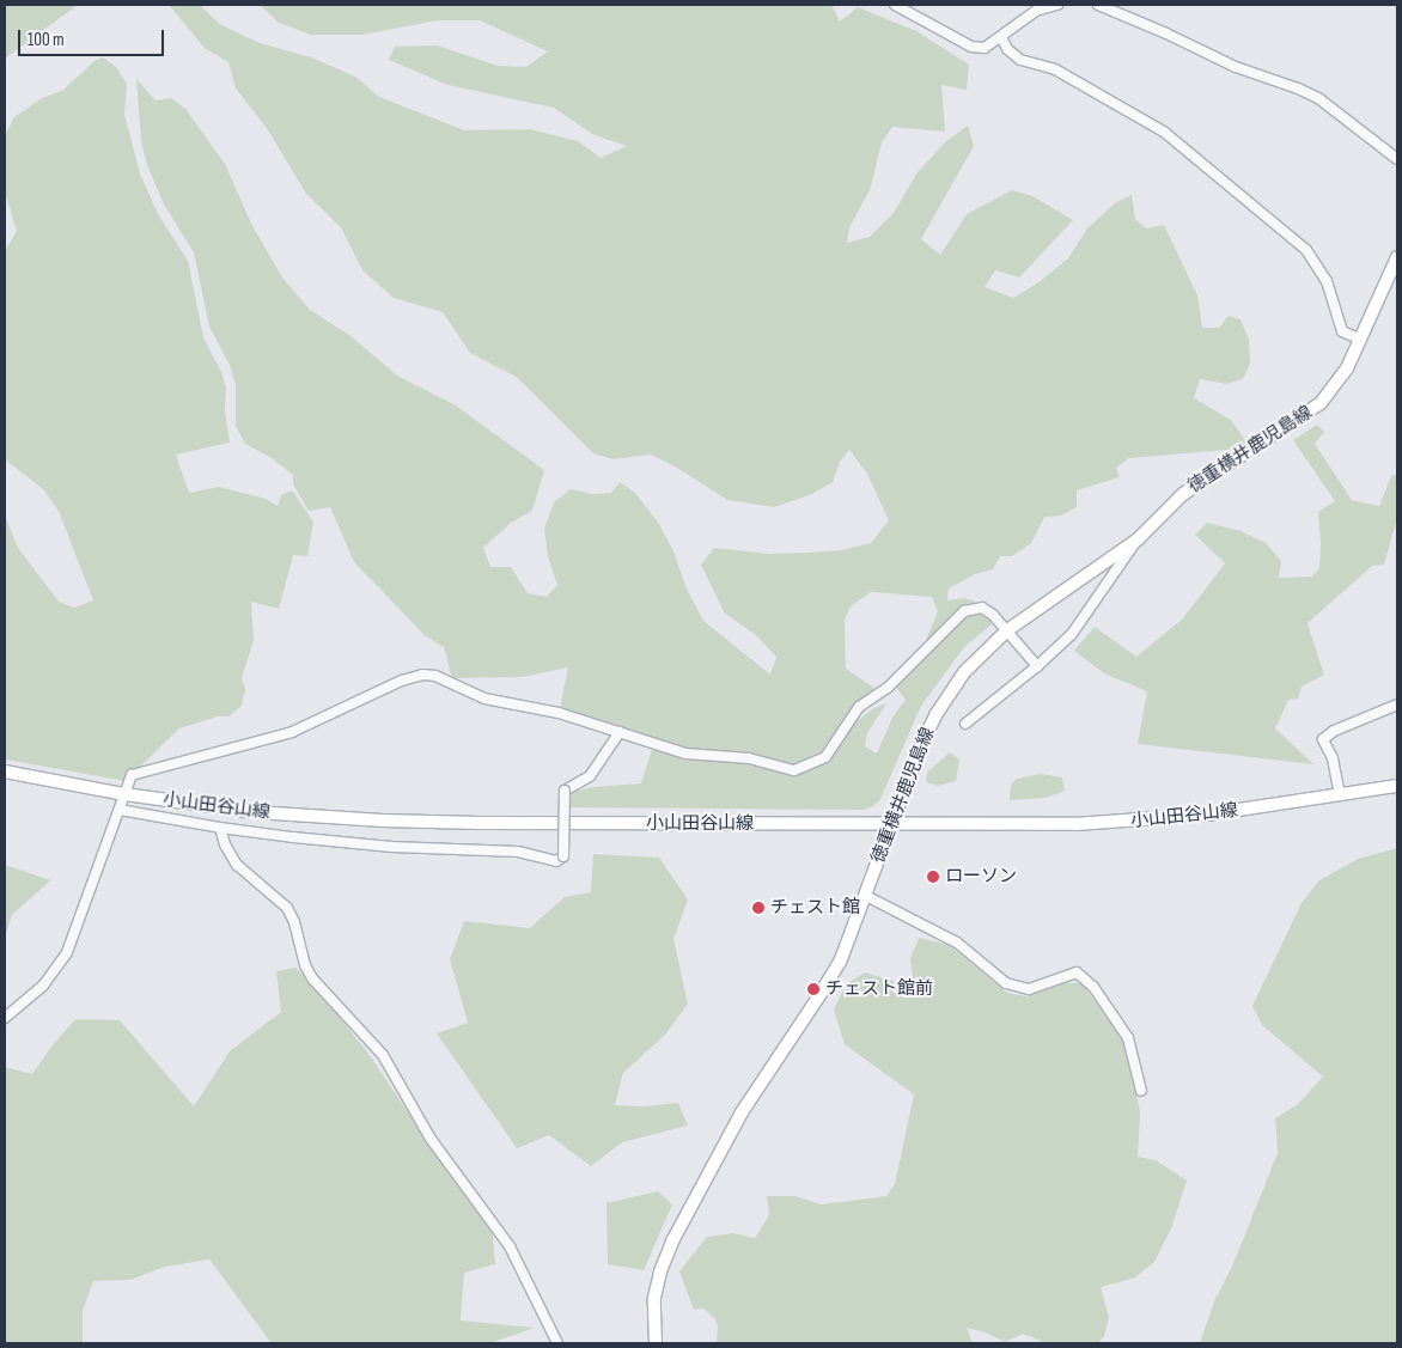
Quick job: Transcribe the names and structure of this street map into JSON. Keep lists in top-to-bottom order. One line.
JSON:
{"streets":{"main road":["徳重横井鹿児島線","小山田谷山線"]},"crossings":[["徳重横井鹿児島線","小山田谷山線"]],"places":["ローソン","チェスト館","チェスト館前"],"scale_bar":"100 m"}
